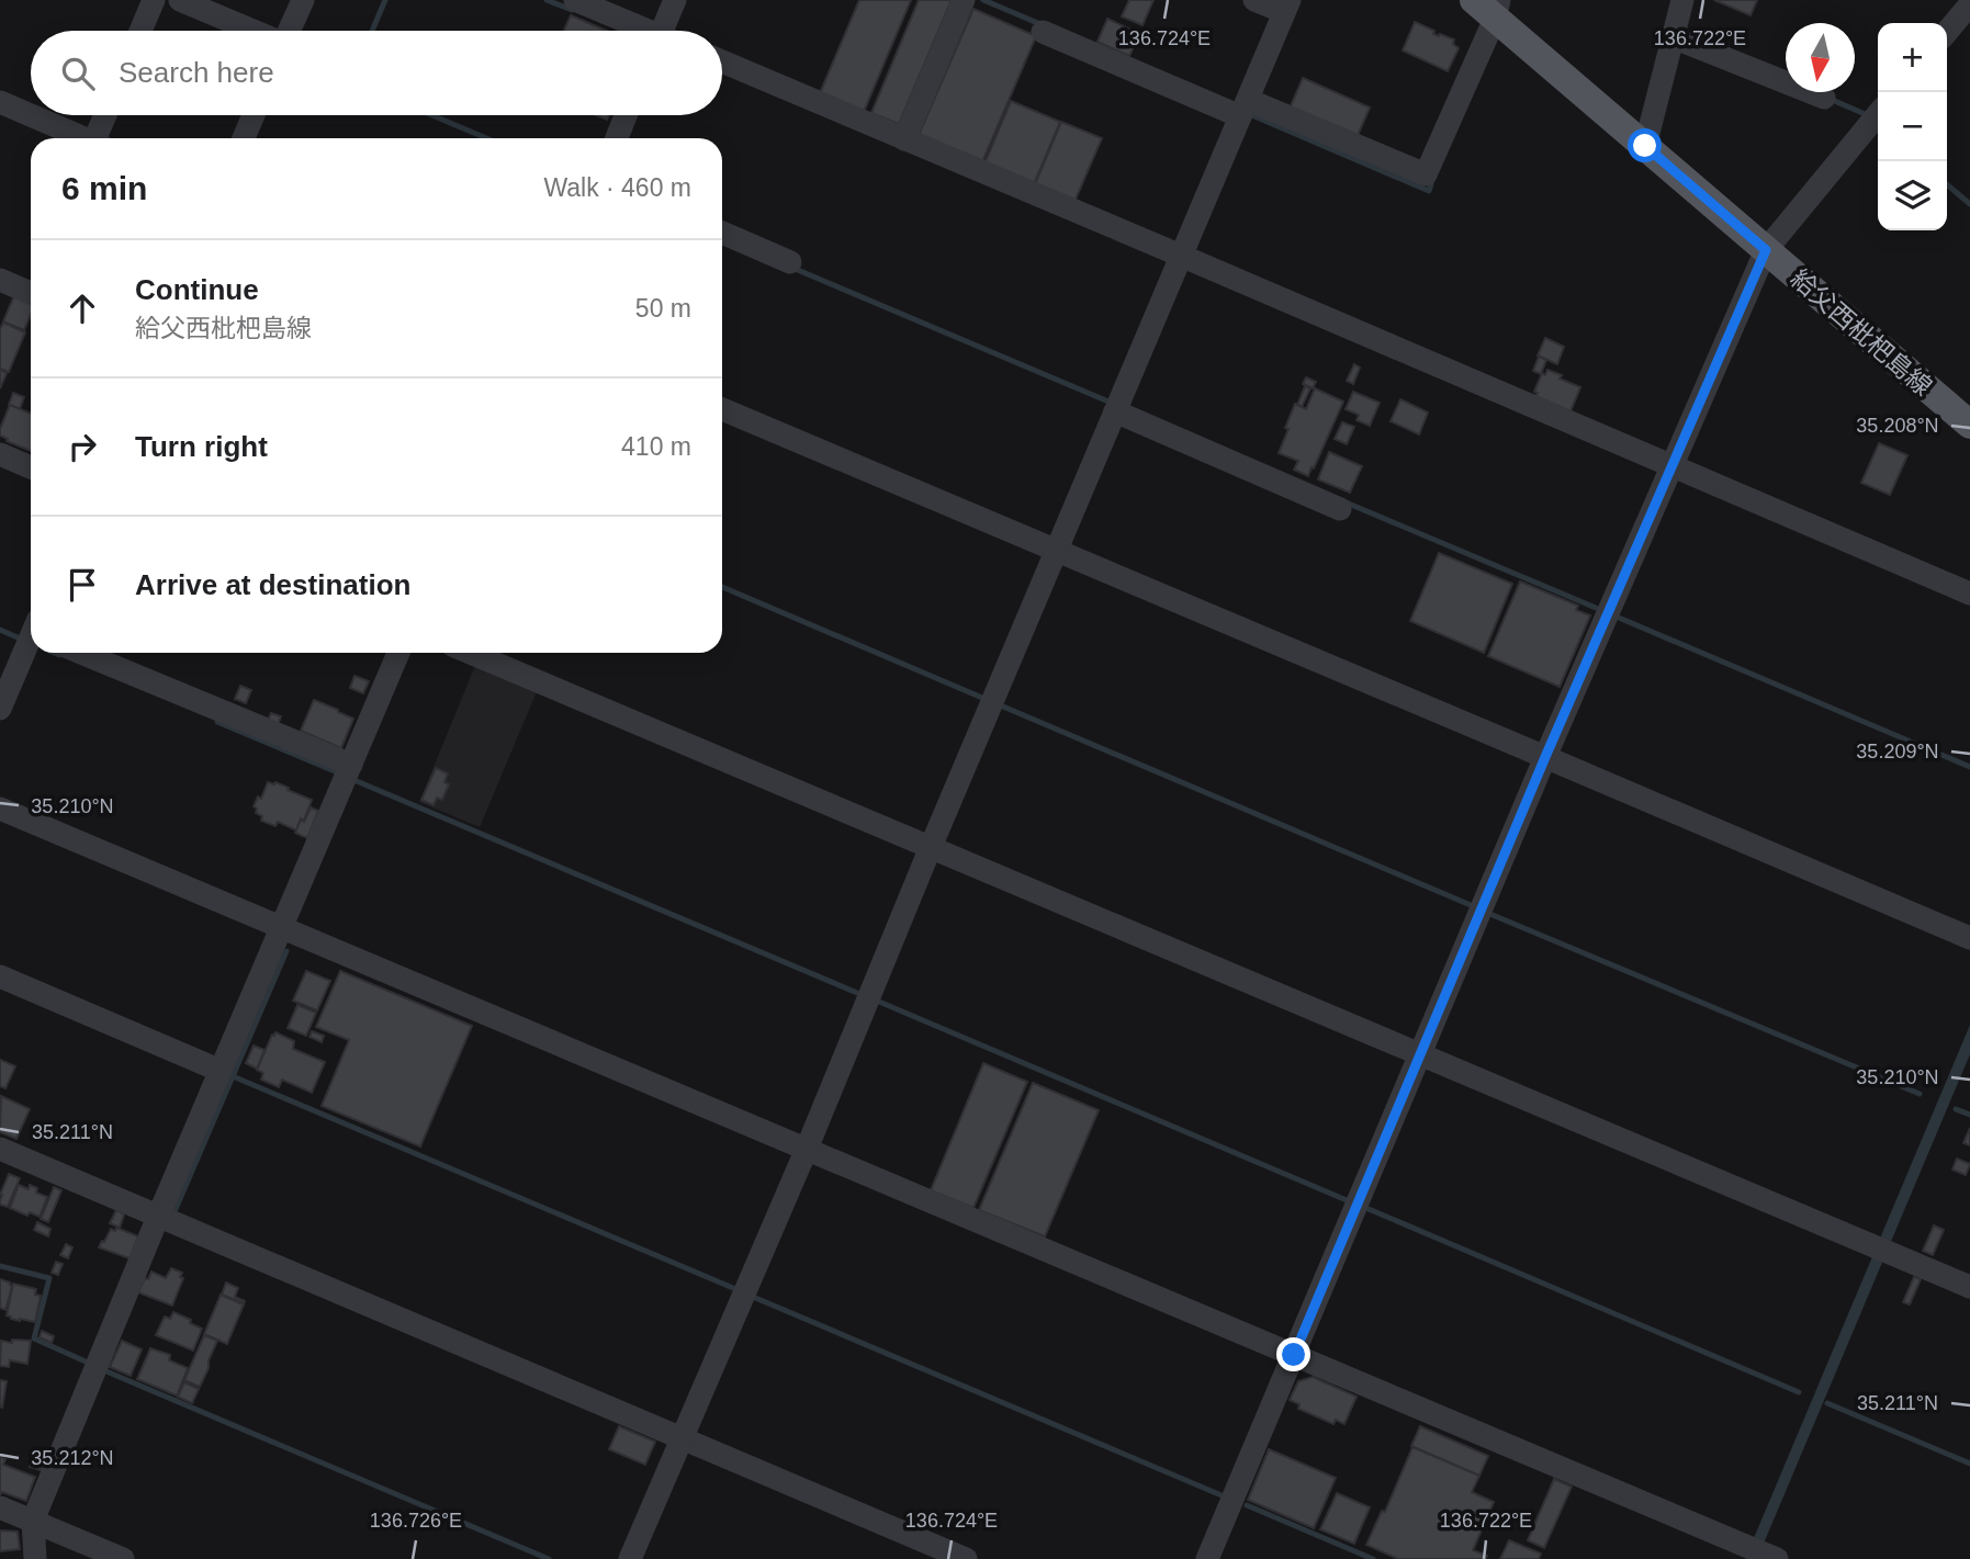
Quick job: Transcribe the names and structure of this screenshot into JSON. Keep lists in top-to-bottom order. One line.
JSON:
{"streets":{"main road":["給父西枇杷島線"]},"north":"bottom","page":{"map_buttons":["+","−"],"search":"Search here","heading":["6 min","Walk · 460 m"],"list":[["Continue","給父西枇杷島線","50 m"],["Turn right","410 m"],"Arrive at destination"]},"coordinates":["136.724°E","136.722°E","35.208°N","35.209°N","35.210°N","35.211°N","35.212°N","136.726°E"]}
